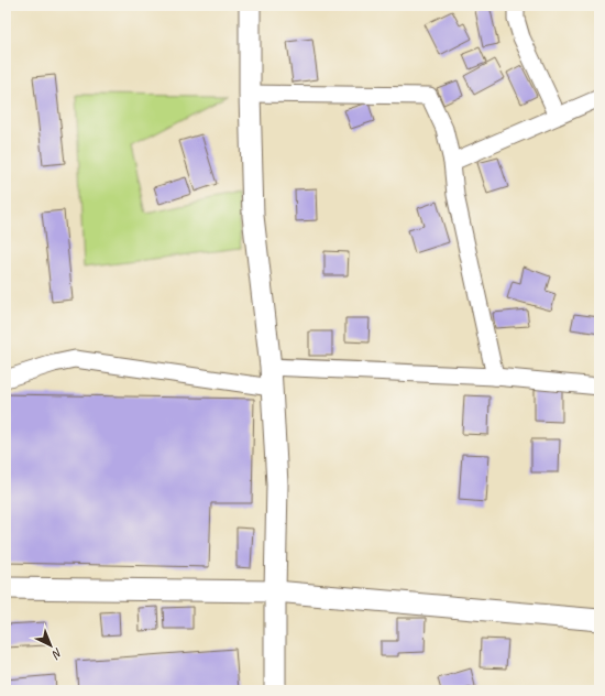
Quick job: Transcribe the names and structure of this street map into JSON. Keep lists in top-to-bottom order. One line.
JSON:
{"north":"bottom right"}
